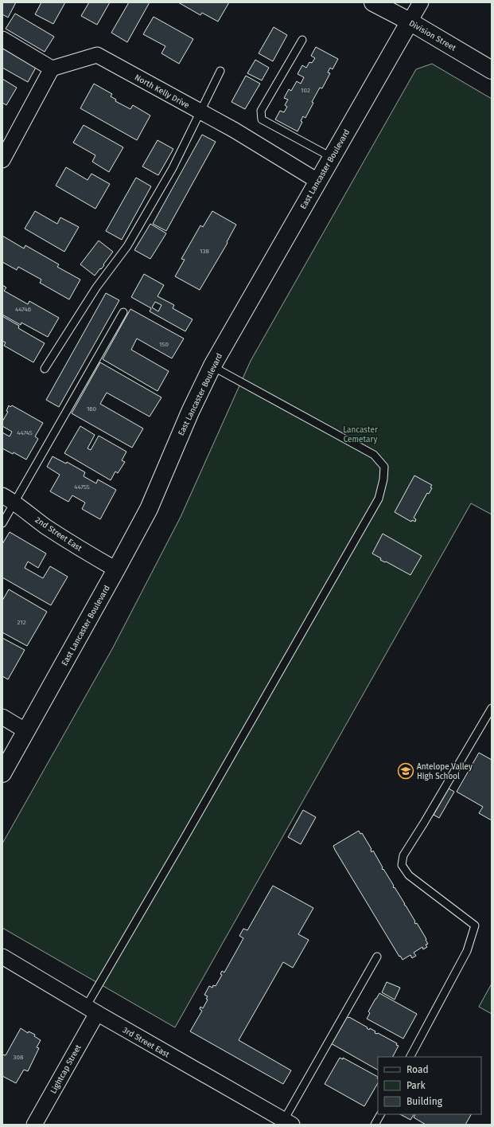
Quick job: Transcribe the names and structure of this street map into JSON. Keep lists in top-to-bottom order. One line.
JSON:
{"streets":{"main road":["Division Street","East Lancaster Boulevard"],"street":["North Kelly Drive","2nd Street East","3rd Street East","Lightcap Street"]},"crossings":[["Division Street","East Lancaster Boulevard"],["North Kelly Drive","East Lancaster Boulevard"],["East Lancaster Boulevard","2nd Street East"],["3rd Street East","Lightcap Street"]],"parks":["Lancaster Cemetary"],"places":{"school or university":["Antelope Valley High School"]},"house_numbers":["102","138","44746","150","160","44745","44755","212","308"],"legend":["Road","Park","Building"]}
